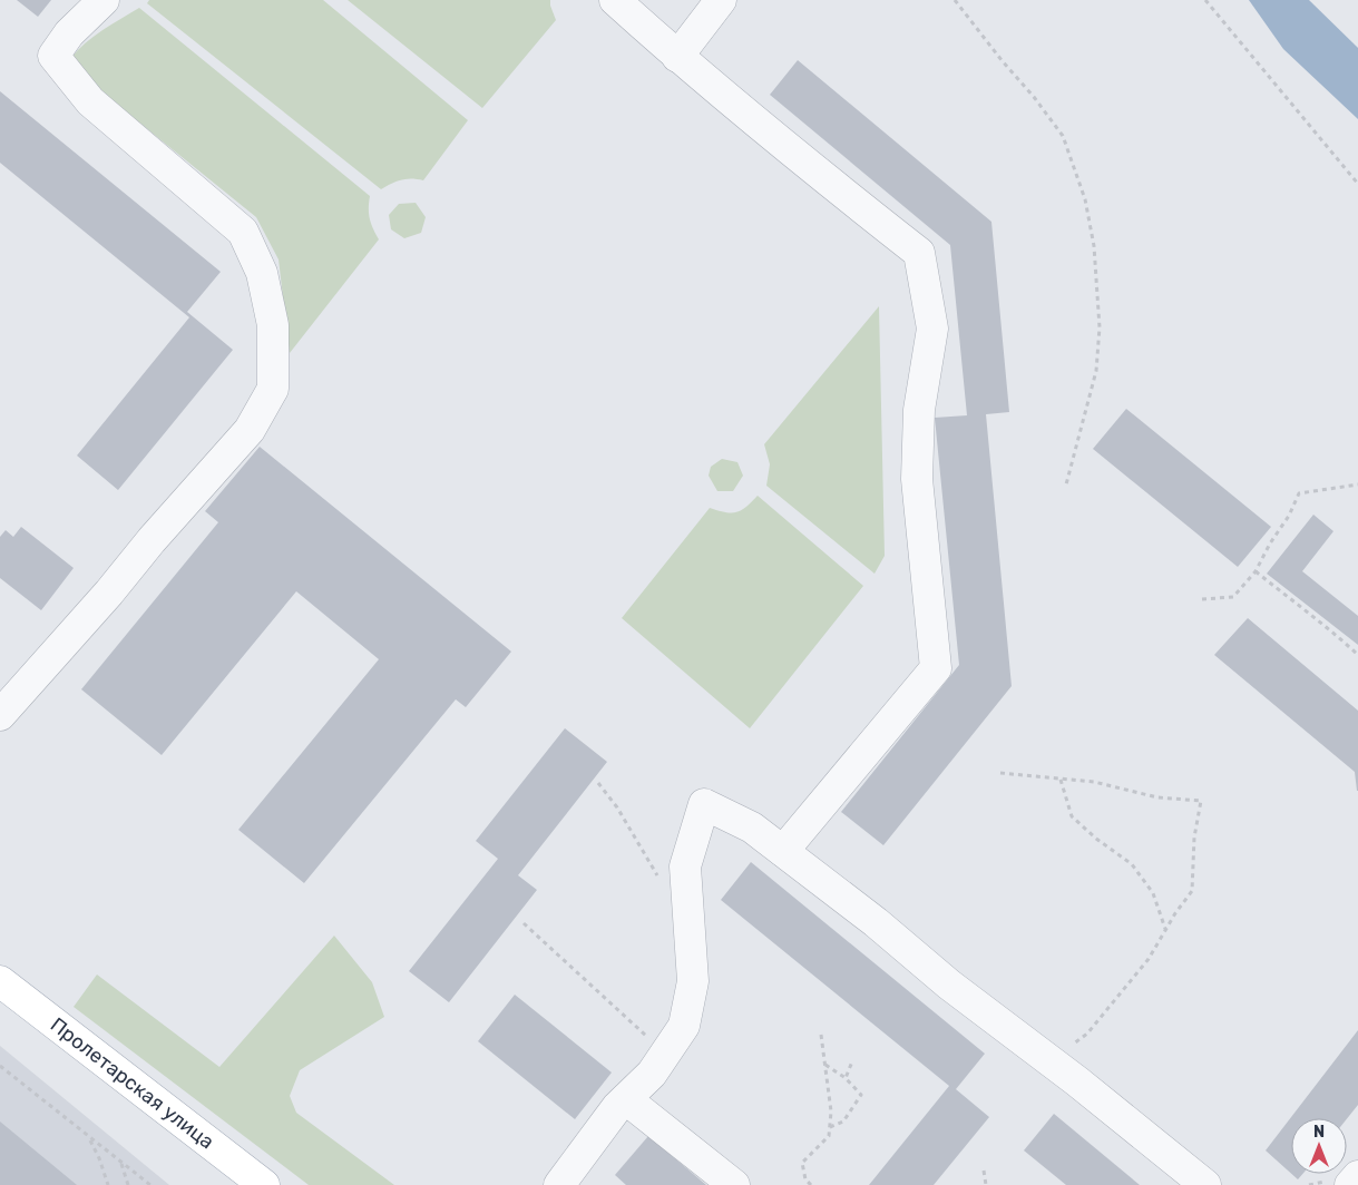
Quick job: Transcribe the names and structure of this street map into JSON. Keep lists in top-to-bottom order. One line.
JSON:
{"streets":{"main road":["Пролетарская улица"]},"north":"top"}
